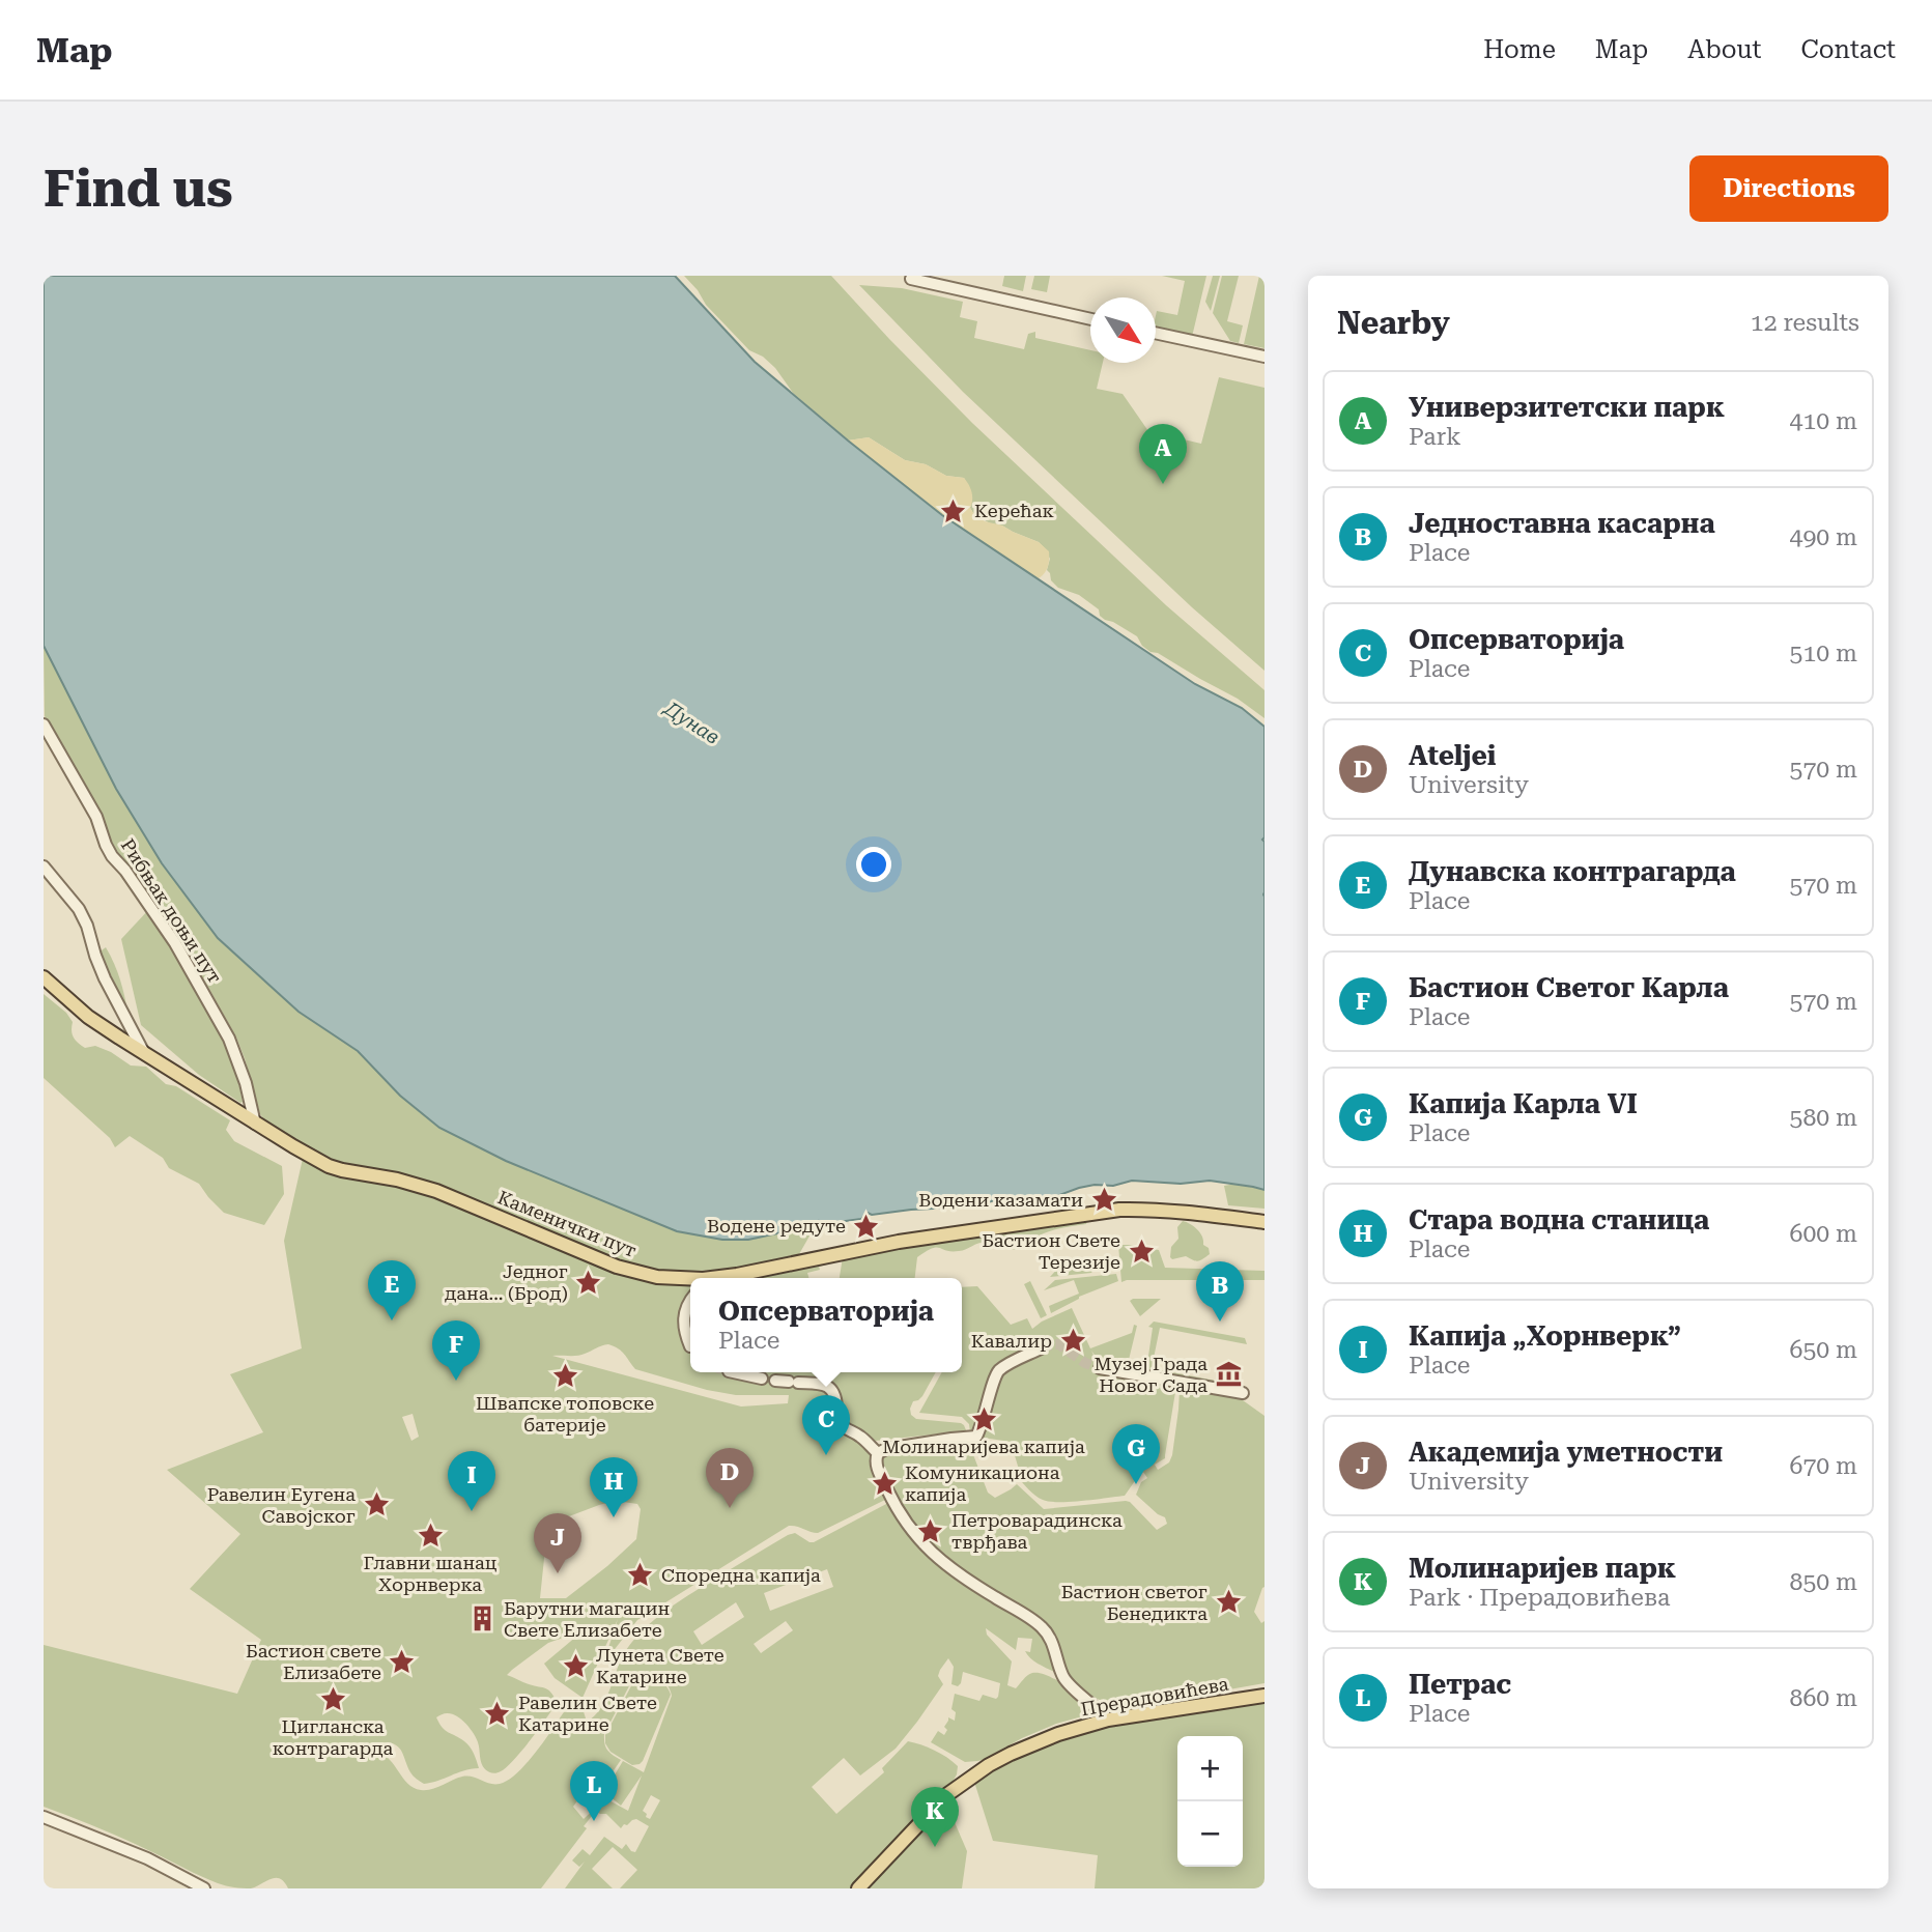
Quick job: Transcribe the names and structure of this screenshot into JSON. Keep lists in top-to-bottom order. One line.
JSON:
{"streets":{"main road":["Каменички пут","Прерадовићева"],"street":["Рибњак доњи пут"]},"crossings":[["Рибњак доњи пут","Каменички пут"]],"water":["Дунав"],"places":{"place":["Керећак","Водени казамати","Водене редуте","Бастион Свете Терезије","Једног дана... (Брод)","Кавалир","Швапске топовске батерије","Молинаријева капија","Комуникациона капија","Равелин Еугена Савојског","Петроварадинска тврђава","Главни шанац Хорнверка","Споредна капија","Бастион светог Бенедикта","Бастион свете Елизабете","Лунета Свете Катарине","Цигланска контрагарда","Равелин Свете Катарине"],"museum":["Музеј Града Новог Сада"],"building":["Барутни магацин Свете Елизабете"]},"north":"bottom right","page":{"header":"Map","nav":["Home","Map","About","Contact"],"buttons":"Directions","title":"Find us","heading":["Nearby","12 results"],"list":[{"mark":"A","name":"Универзитетски парк","note":"Park","value":"410 m"},{"mark":"B","name":"Једноставна касарна","note":"Place","value":"490 m"},{"mark":"C","name":"Опсерваторија","note":"Place","value":"510 m"},{"mark":"D","name":"Ateljei","note":"University","value":"570 m"},{"mark":"E","name":"Дунавска контрагарда","note":"Place","value":"570 m"},{"mark":"F","name":"Бастион Светог Карла","note":"Place","value":"570 m"},{"mark":"G","name":"Капија Карла VI","note":"Place","value":"580 m"},{"mark":"H","name":"Стара водна станица","note":"Place","value":"600 m"},{"mark":"I","name":"Капија „Хорнверк”","note":"Place","value":"650 m"},{"mark":"J","name":"Академија уметности","note":"University","value":"670 m"},{"mark":"K","name":"Молинаријев парк","note":"Park · Прерадовићева","value":"850 m"},{"mark":"L","name":"Петрас","note":"Place","value":"860 m"}],"pins":["A","E","B","F","C","G","D","I","H","J","L","K"],"popup":["Опсерваторија","Place"],"map_buttons":["+","−"]}}
